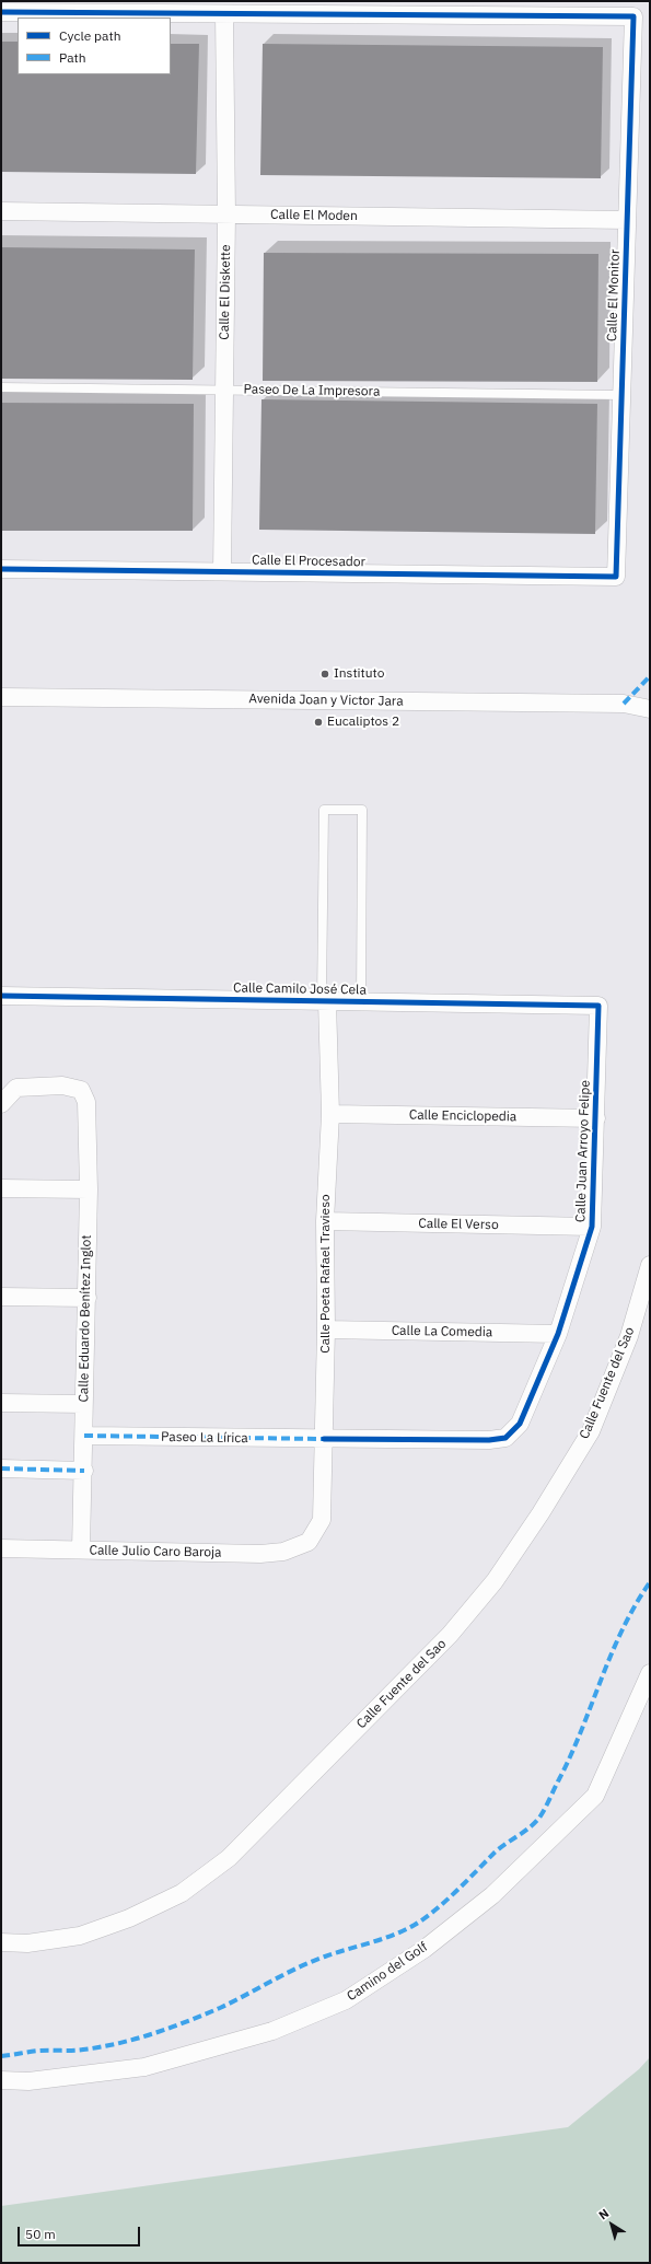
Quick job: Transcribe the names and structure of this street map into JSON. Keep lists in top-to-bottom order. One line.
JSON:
{"streets":{"street":["Calle El Moden","Calle El Diskette","Calle El Monitor","Calle El Procesador","Avenida Joan y Victor Jara","Calle Camilo José Cela","Calle Enciclopedia","Calle Juan Arroyo Felipe","Calle El Verso","Calle Poeta Rafael Travieso","Calle Eduardo Benítez Inglot","Calle La Comedia","Calle Fuente del Sao","Paseo La Lírica","Calle Julio Caro Baroja","Camino del Golf"],"lane":["Paseo De La Impresora"]},"crossings":[["Calle El Moden","Calle El Diskette"],["Calle El Moden","Calle El Monitor"],["Calle El Diskette","Calle El Monitor"],["Calle El Diskette","Paseo De La Impresora"],["Calle El Diskette","Calle El Procesador"],["Calle El Monitor","Paseo De La Impresora"],["Calle El Monitor","Calle El Procesador"],["Calle Camilo José Cela","Calle Juan Arroyo Felipe"],["Calle Camilo José Cela","Calle Poeta Rafael Travieso"],["Calle Enciclopedia","Calle Juan Arroyo Felipe"],["Calle Enciclopedia","Calle Poeta Rafael Travieso"],["Calle Juan Arroyo Felipe","Calle El Verso"],["Calle Juan Arroyo Felipe","Calle Poeta Rafael Travieso"],["Calle Juan Arroyo Felipe","Calle La Comedia"],["Calle Juan Arroyo Felipe","Paseo La Lírica"],["Calle El Verso","Calle Poeta Rafael Travieso"],["Calle Poeta Rafael Travieso","Calle La Comedia"],["Calle Poeta Rafael Travieso","Paseo La Lírica"],["Calle Poeta Rafael Travieso","Calle Julio Caro Baroja"],["Calle Eduardo Benítez Inglot","Paseo La Lírica"],["Calle Eduardo Benítez Inglot","Calle Julio Caro Baroja"]],"places":["Instituto","Eucaliptos 2"],"legend":["Cycle path","Path"],"scale_bar":"50 m","north":"top left"}
